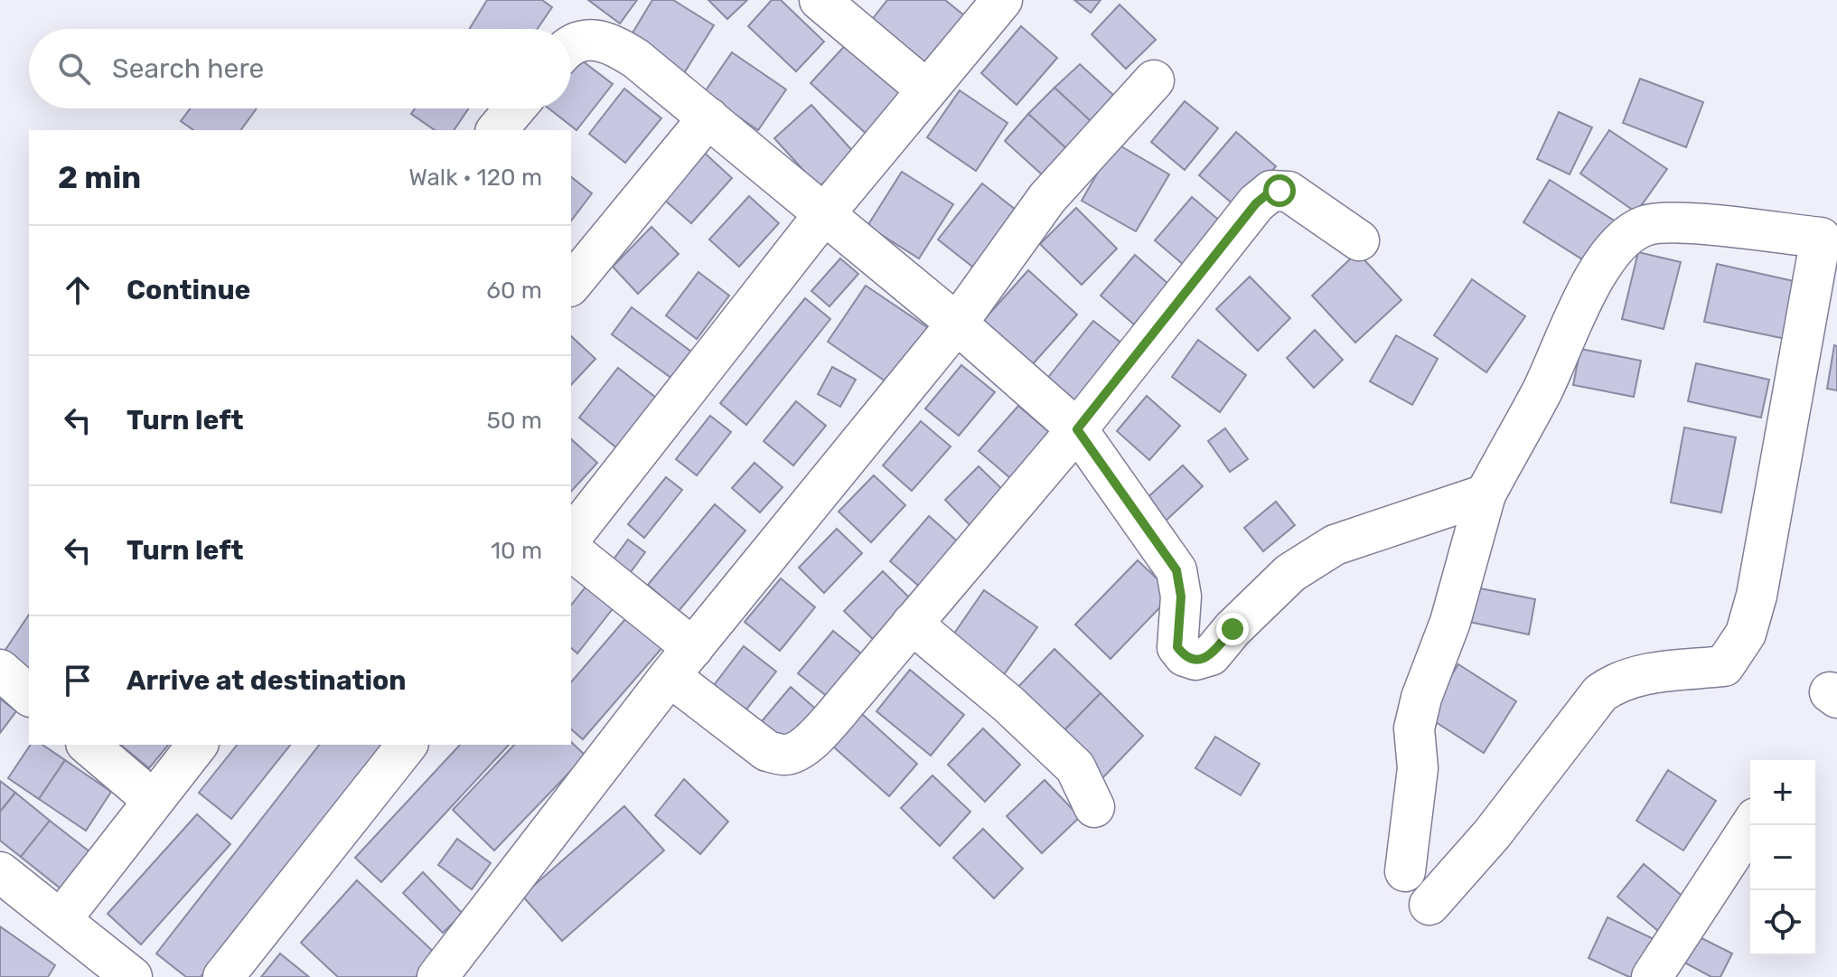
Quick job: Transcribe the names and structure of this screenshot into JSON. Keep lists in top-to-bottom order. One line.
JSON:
{"page":{"search":"Search here","heading":["2 min","Walk · 120 m"],"list":[["Continue","60 m"],["Turn left","50 m"],["Turn left","10 m"],"Arrive at destination"],"map_buttons":["+","−"]}}
